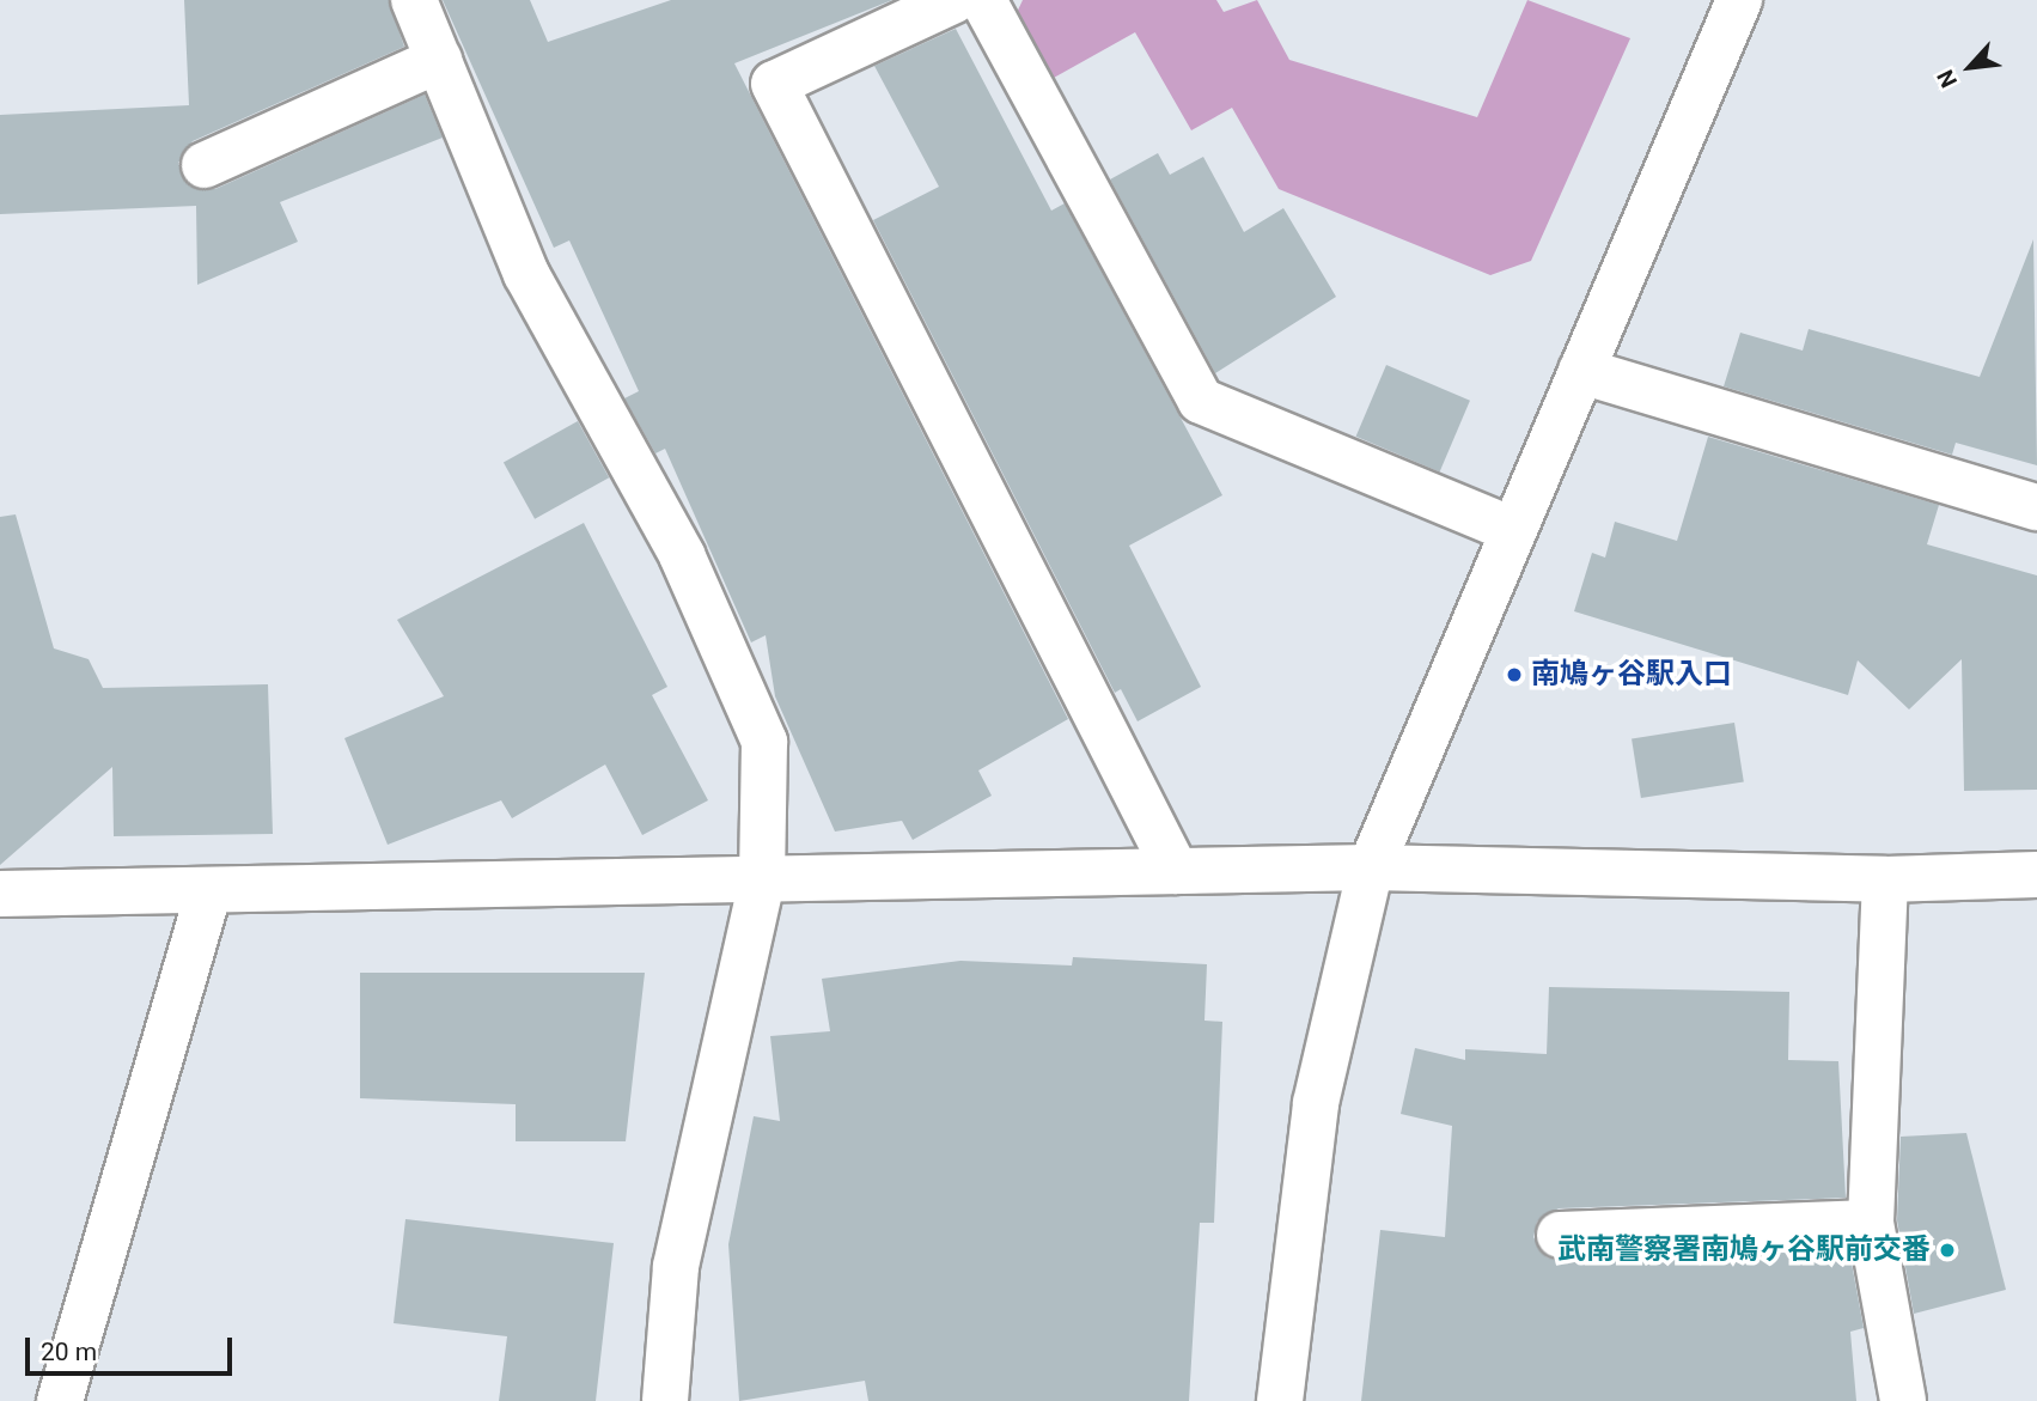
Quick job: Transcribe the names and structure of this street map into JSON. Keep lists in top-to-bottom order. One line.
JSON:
{"places":["南鳩ヶ谷駅入口","武南警察署南鳩ヶ谷駅前交番"],"scale_bar":"20 m","north":"bottom left"}
